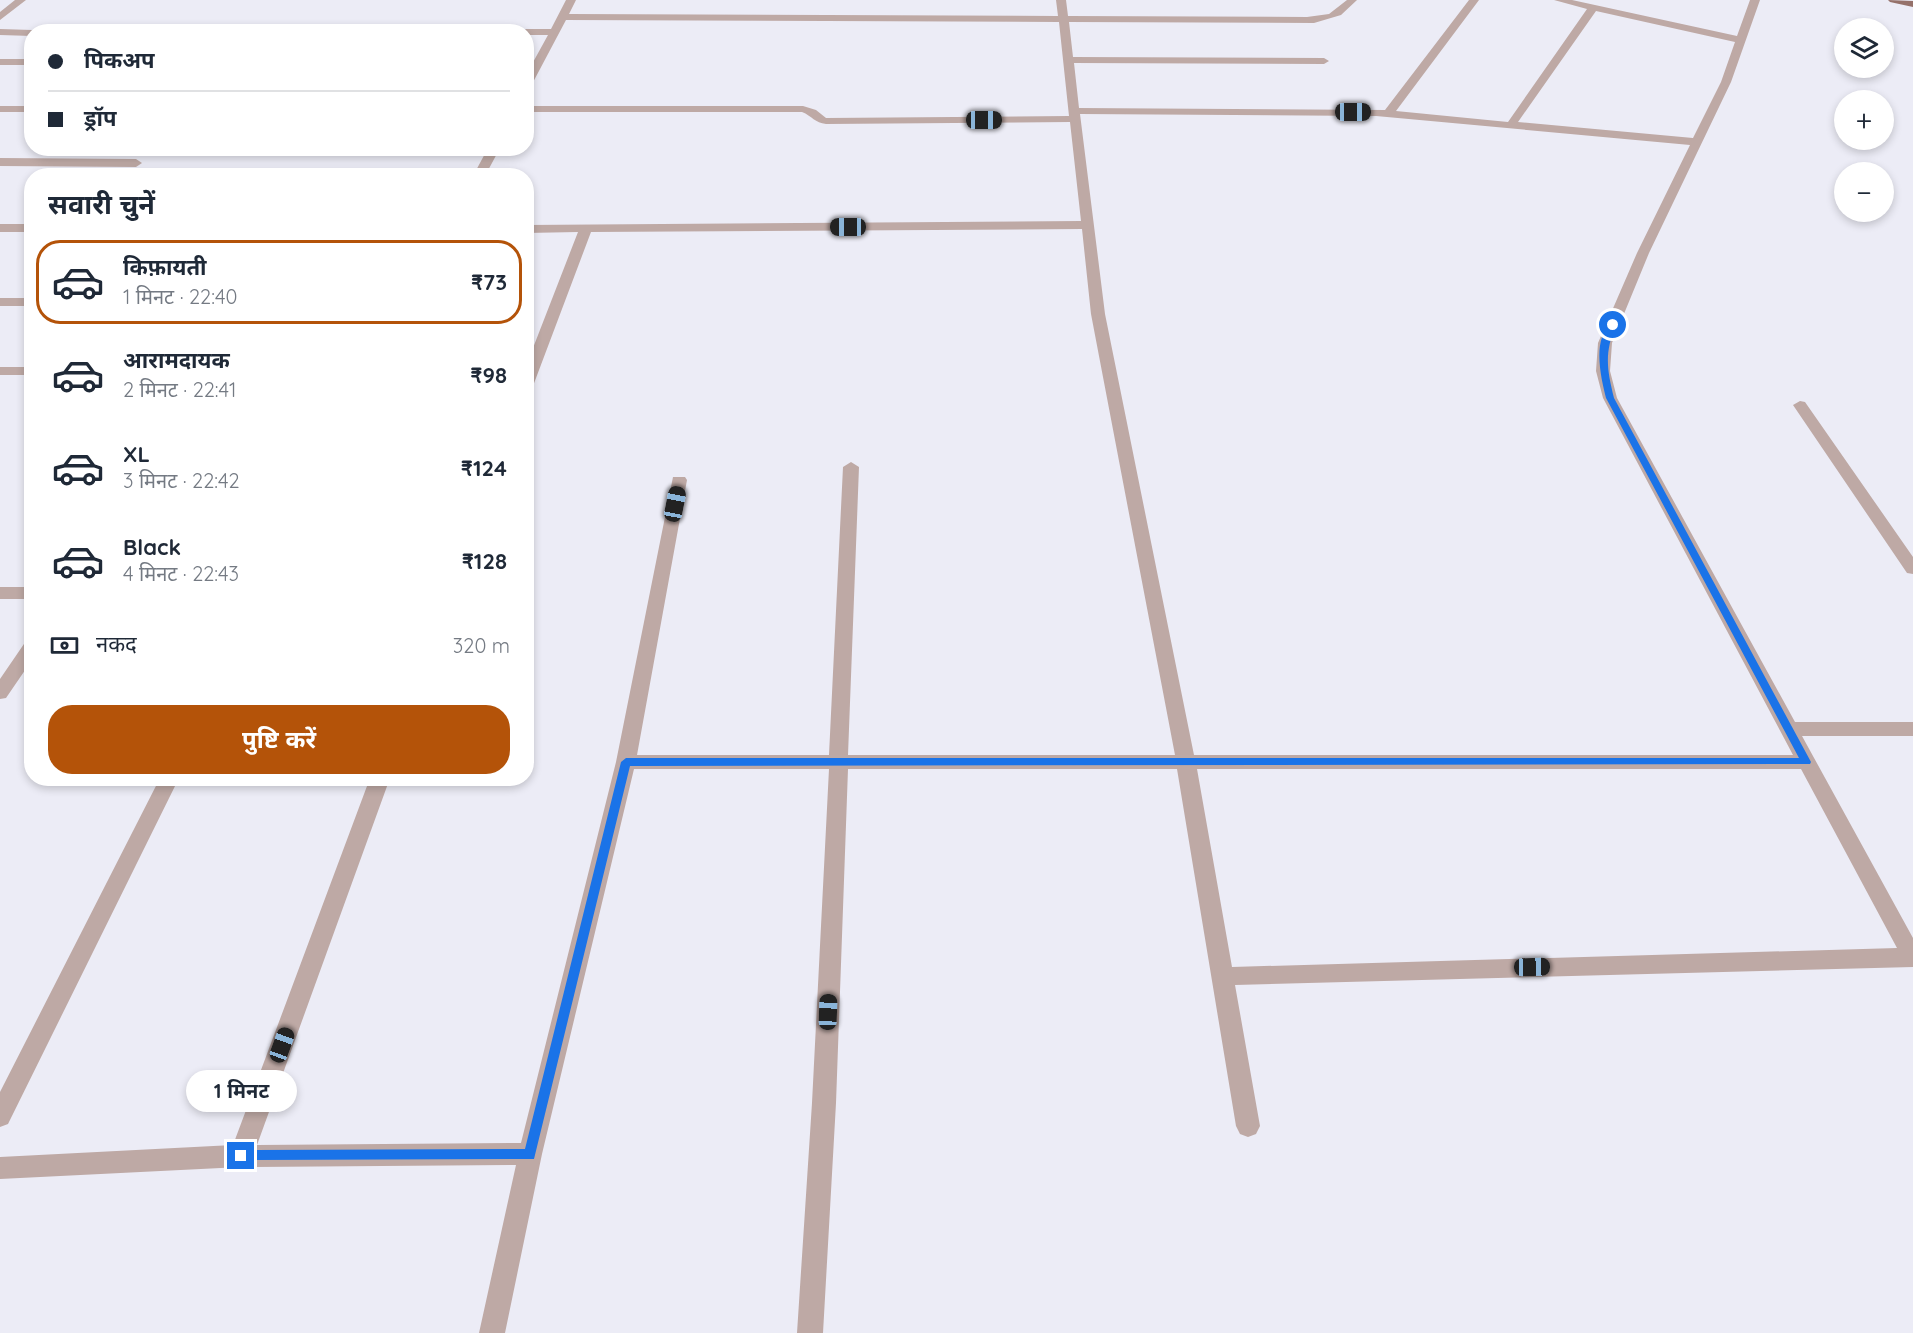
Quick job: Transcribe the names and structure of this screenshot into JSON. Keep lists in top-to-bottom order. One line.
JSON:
{"page":{"map_buttons":["+","−"],"banner":["पिकअप","ड्रॉप"],"heading":"सवारी चुनें","list":[{"name":"किफ़ायती","note":"1 मिनट · 22:40","value":"₹73"},{"name":"आरामदायक","note":"2 मिनट · 22:41","value":"₹98"},{"name":"XL","note":"3 मिनट · 22:42","value":"₹124"},{"name":"Black","note":"4 मिनट · 22:43","value":"₹128"}],"pay":["नकद","320 m"],"buttons":"पुष्टि करें","bubble":"1 मिनट"}}
